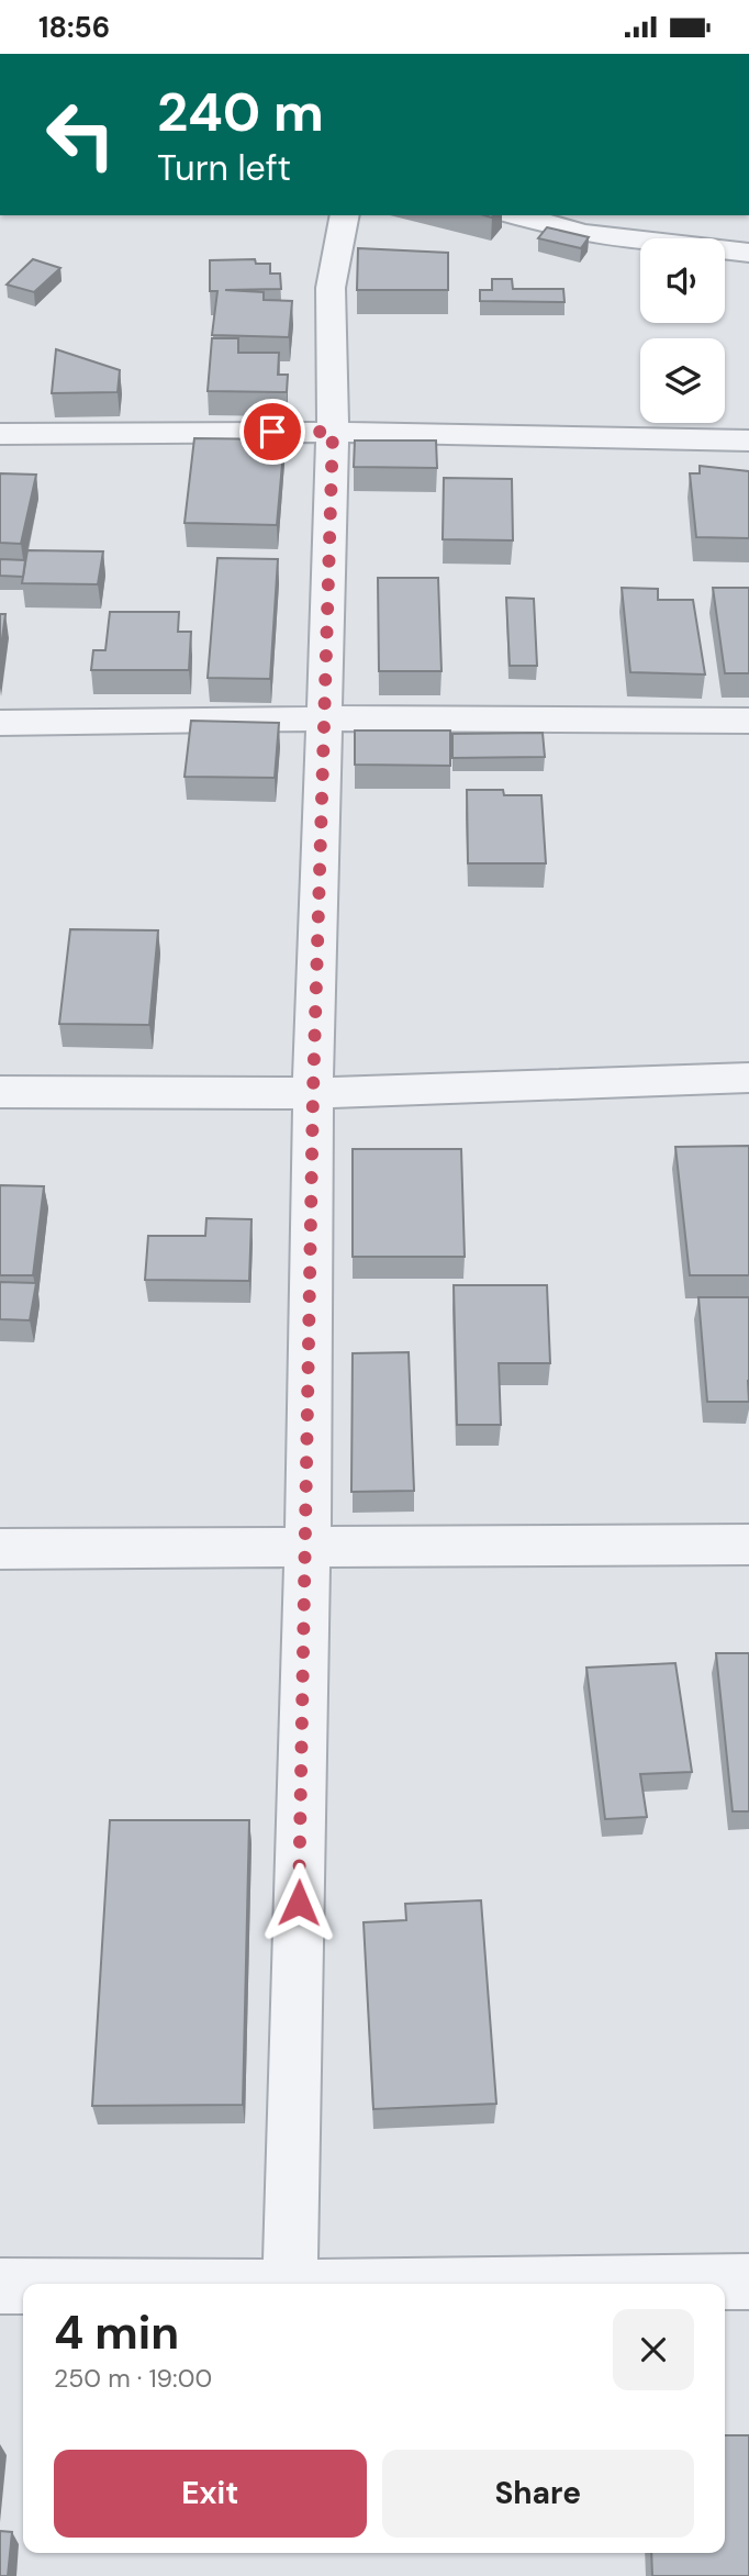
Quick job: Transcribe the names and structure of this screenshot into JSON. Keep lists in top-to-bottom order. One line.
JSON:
{"page":{"status":"18:56","turn":["240 m","Turn left"],"heading":["4 min","250 m · 19:00"],"buttons":["Exit","Share"]}}
